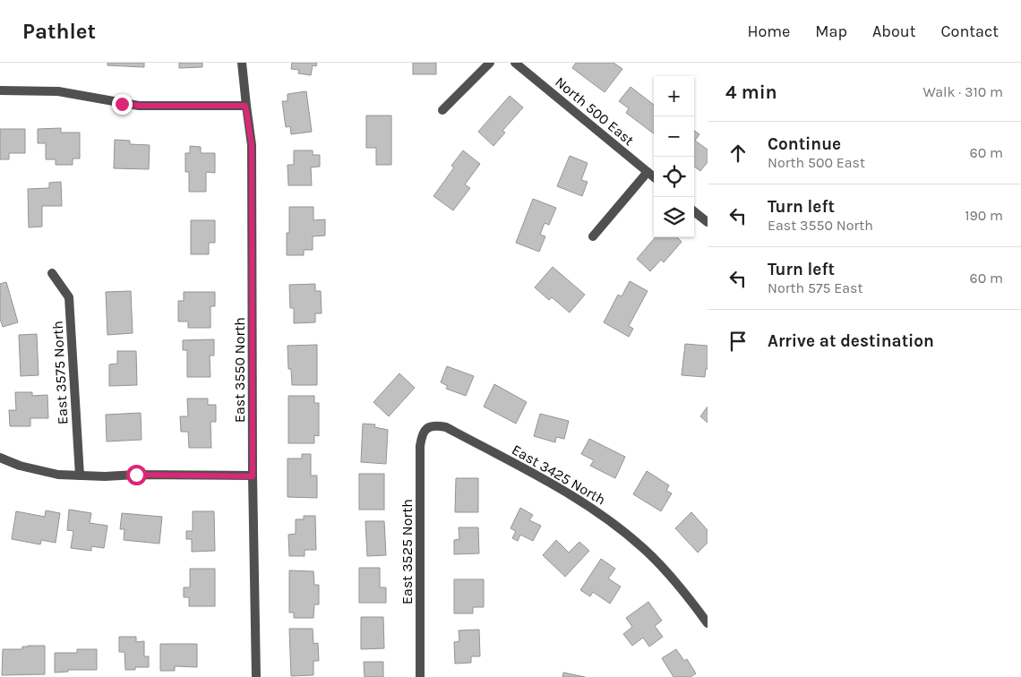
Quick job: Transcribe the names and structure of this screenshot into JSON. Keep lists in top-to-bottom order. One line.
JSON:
{"streets":{"street":["North 500 East","East 3550 North","East 3575 North","East 3425 North","East 3525 North"]},"crossings":[["East 3425 North","East 3525 North"]],"page":{"header":"Pathlet","nav":["Home","Map","About","Contact"],"heading":["4 min","Walk · 310 m"],"map_buttons":["+","−"],"list":[["Continue","North 500 East","60 m"],["Turn left","East 3550 North","190 m"],["Turn left","North 575 East","60 m"],"Arrive at destination"]}}
